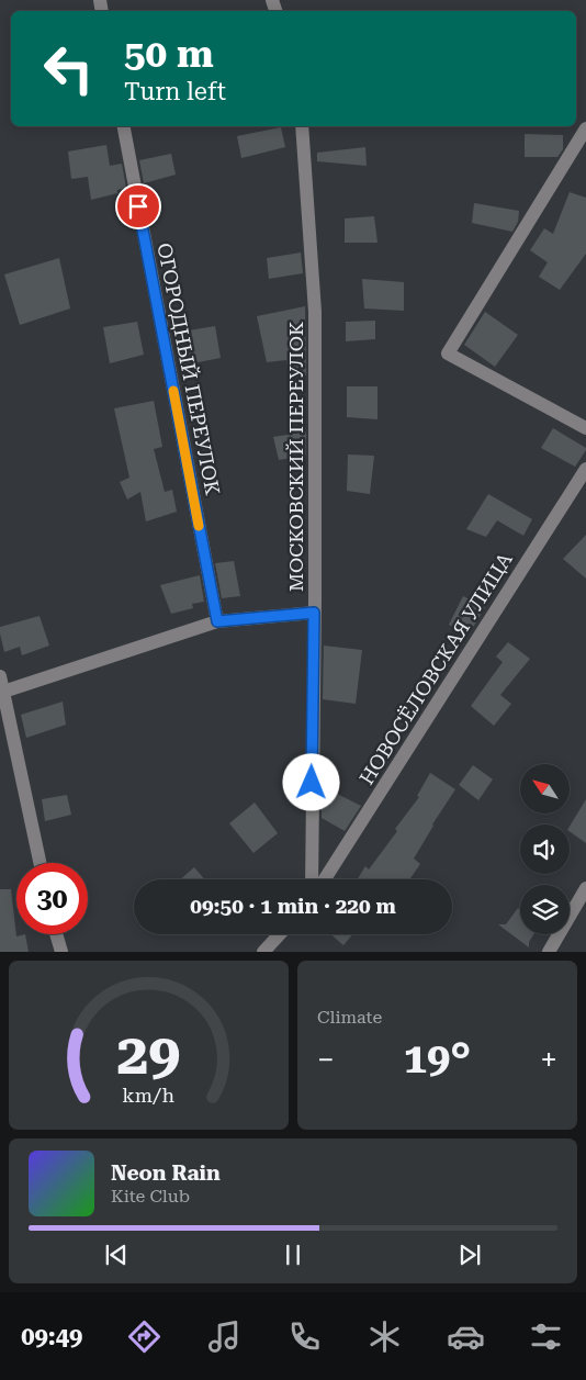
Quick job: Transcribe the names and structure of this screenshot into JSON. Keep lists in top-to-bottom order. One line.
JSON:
{"streets":{"street":["ОГОРОДНЫЙ ПЕРЕУЛОК","МОСКОВСКИЙ ПЕРЕУЛОК","НОВОСЁЛОВСКАЯ УЛИЦА"]},"north":"top left","page":{"turn":["50 m","Turn left"],"limit":"30","trip":"09:50 · 1 min · 220 m","tile":"Climate","heat":["−","19°","+"],"song":["Neon Rain","Kite Club"],"tabs":"09:49","gauge":["29","km/h"]}}
